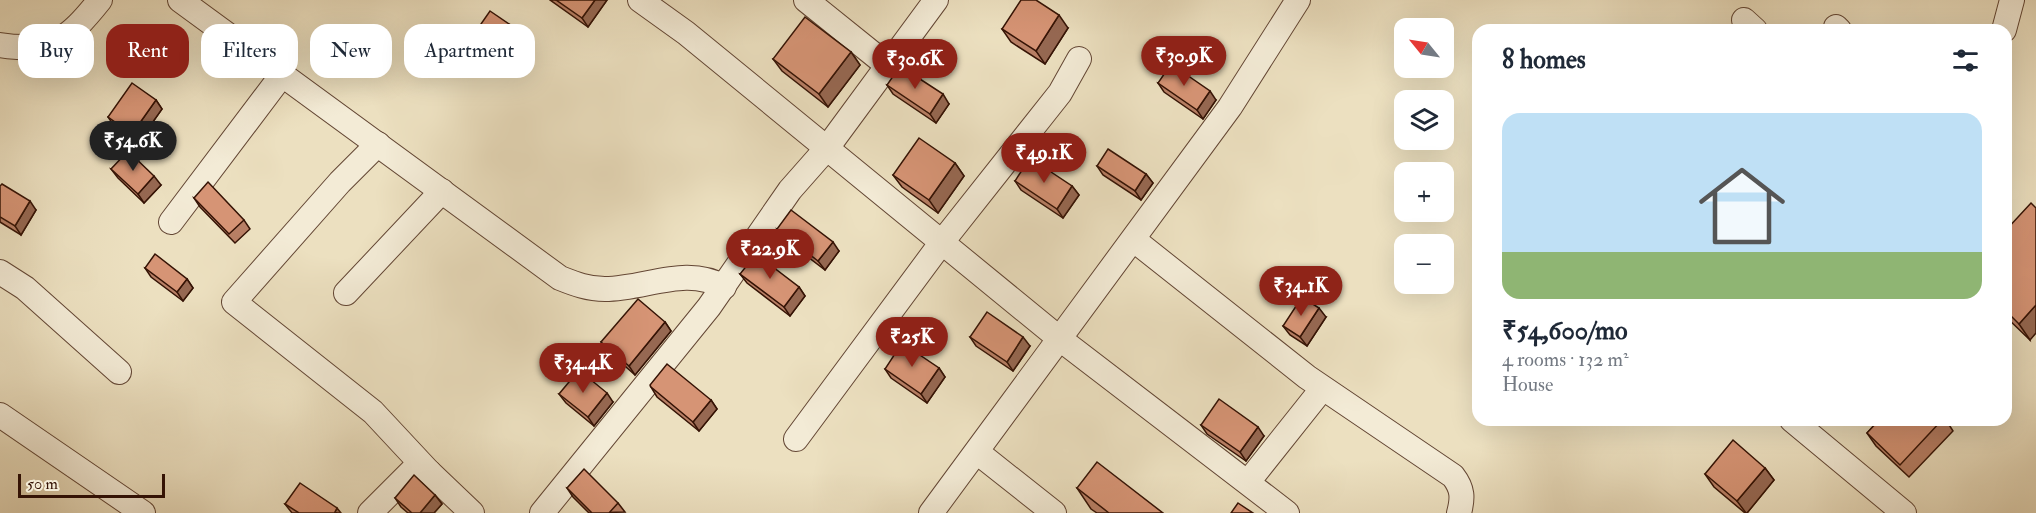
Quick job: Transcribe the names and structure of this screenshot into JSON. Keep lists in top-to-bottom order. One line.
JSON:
{"scale_bar":"50 m","north":"top left","page":{"map_buttons":["+","−"],"chip":["Buy","Rent","Filters","New","Apartment"],"heading":"8 homes","price":["₹30.9K","₹30.6K","₹54.6K","₹49.1K","₹22.9K","₹34.1K","₹25K","₹34.4K"],"list":[{"name":"₹54,600/mo","note":"4 rooms · 132 m² · House"}],"scale":"50 m"}}
